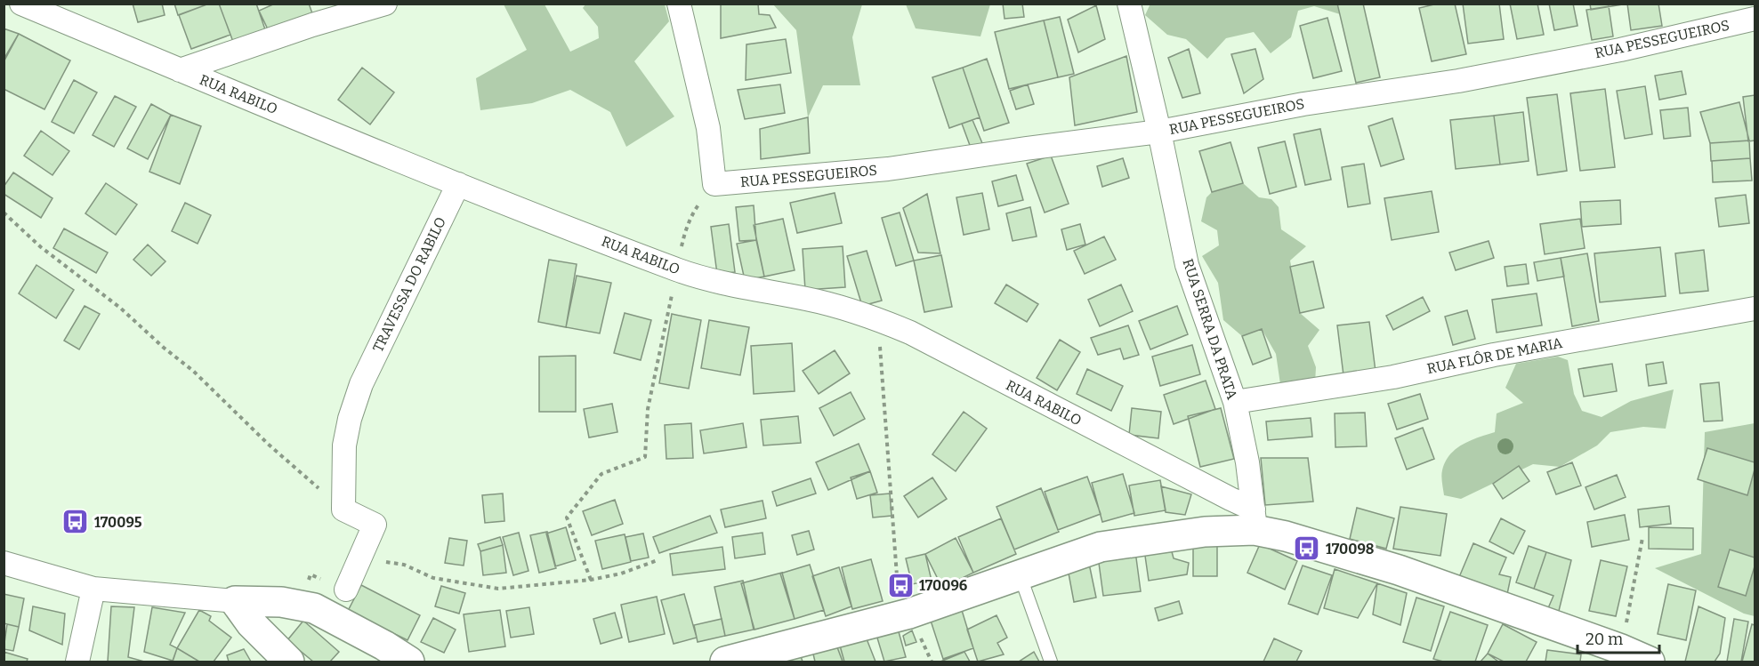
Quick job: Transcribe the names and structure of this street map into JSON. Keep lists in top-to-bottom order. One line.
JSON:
{"streets":{"street":["RUA PESSEGUEIROS","RUA RABILO","TRAVESSA DO RABILO","RUA SERRA DA PRATA","RUA FLÔR DE MARIA"]},"crossings":[["RUA PESSEGUEIROS","RUA SERRA DA PRATA"],["RUA RABILO","TRAVESSA DO RABILO"],["RUA RABILO","RUA SERRA DA PRATA"],["RUA SERRA DA PRATA","RUA FLÔR DE MARIA"]],"places":{"bus stop":["170095","170098","170096"]},"scale_bar":"20 m"}
